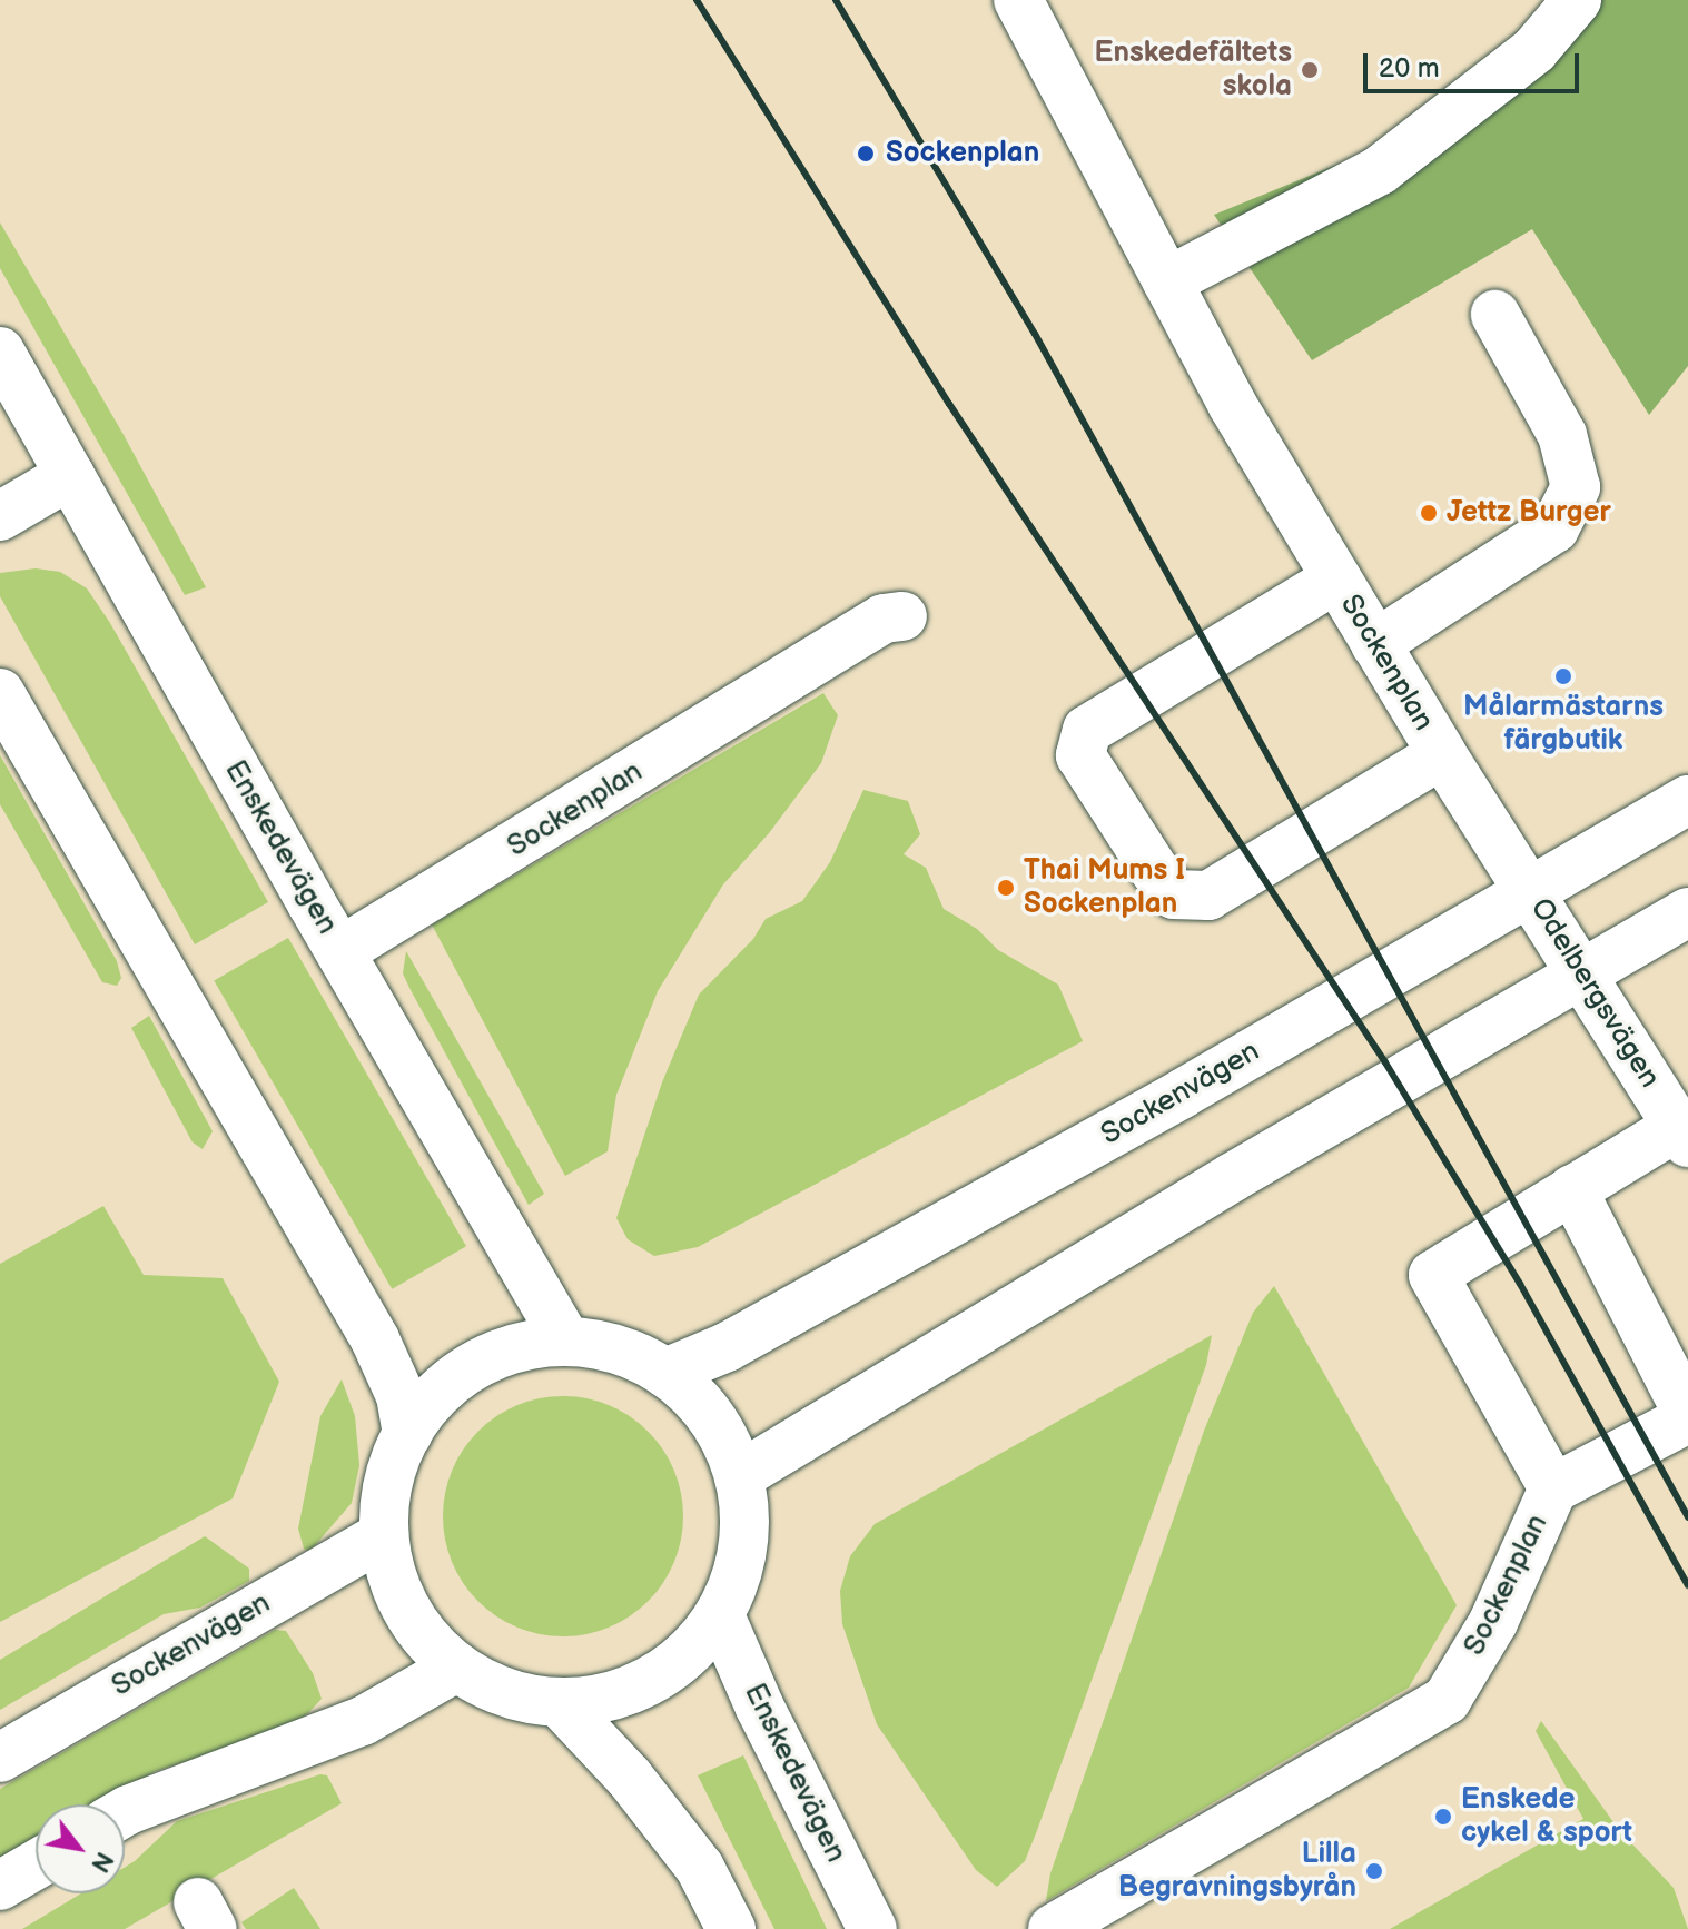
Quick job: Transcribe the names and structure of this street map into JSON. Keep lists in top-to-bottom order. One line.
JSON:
{"streets":{"street":["Sockenplan","Enskedevägen","Odelbergsvägen","Sockenvägen"]},"crossings":[["Sockenplan","Enskedevägen"],["Sockenplan","Odelbergsvägen"],["Sockenplan","Sockenvägen"],["Odelbergsvägen","Sockenvägen"]],"places":["Enskedefältets skola","Sockenplan","Jettz Burger","Målarmästarns färgbutik","Thai Mums I Sockenplan","Enskede cykel & sport","Lilla Begravningsbyrån"],"scale_bar":"20 m","north":"bottom right"}
